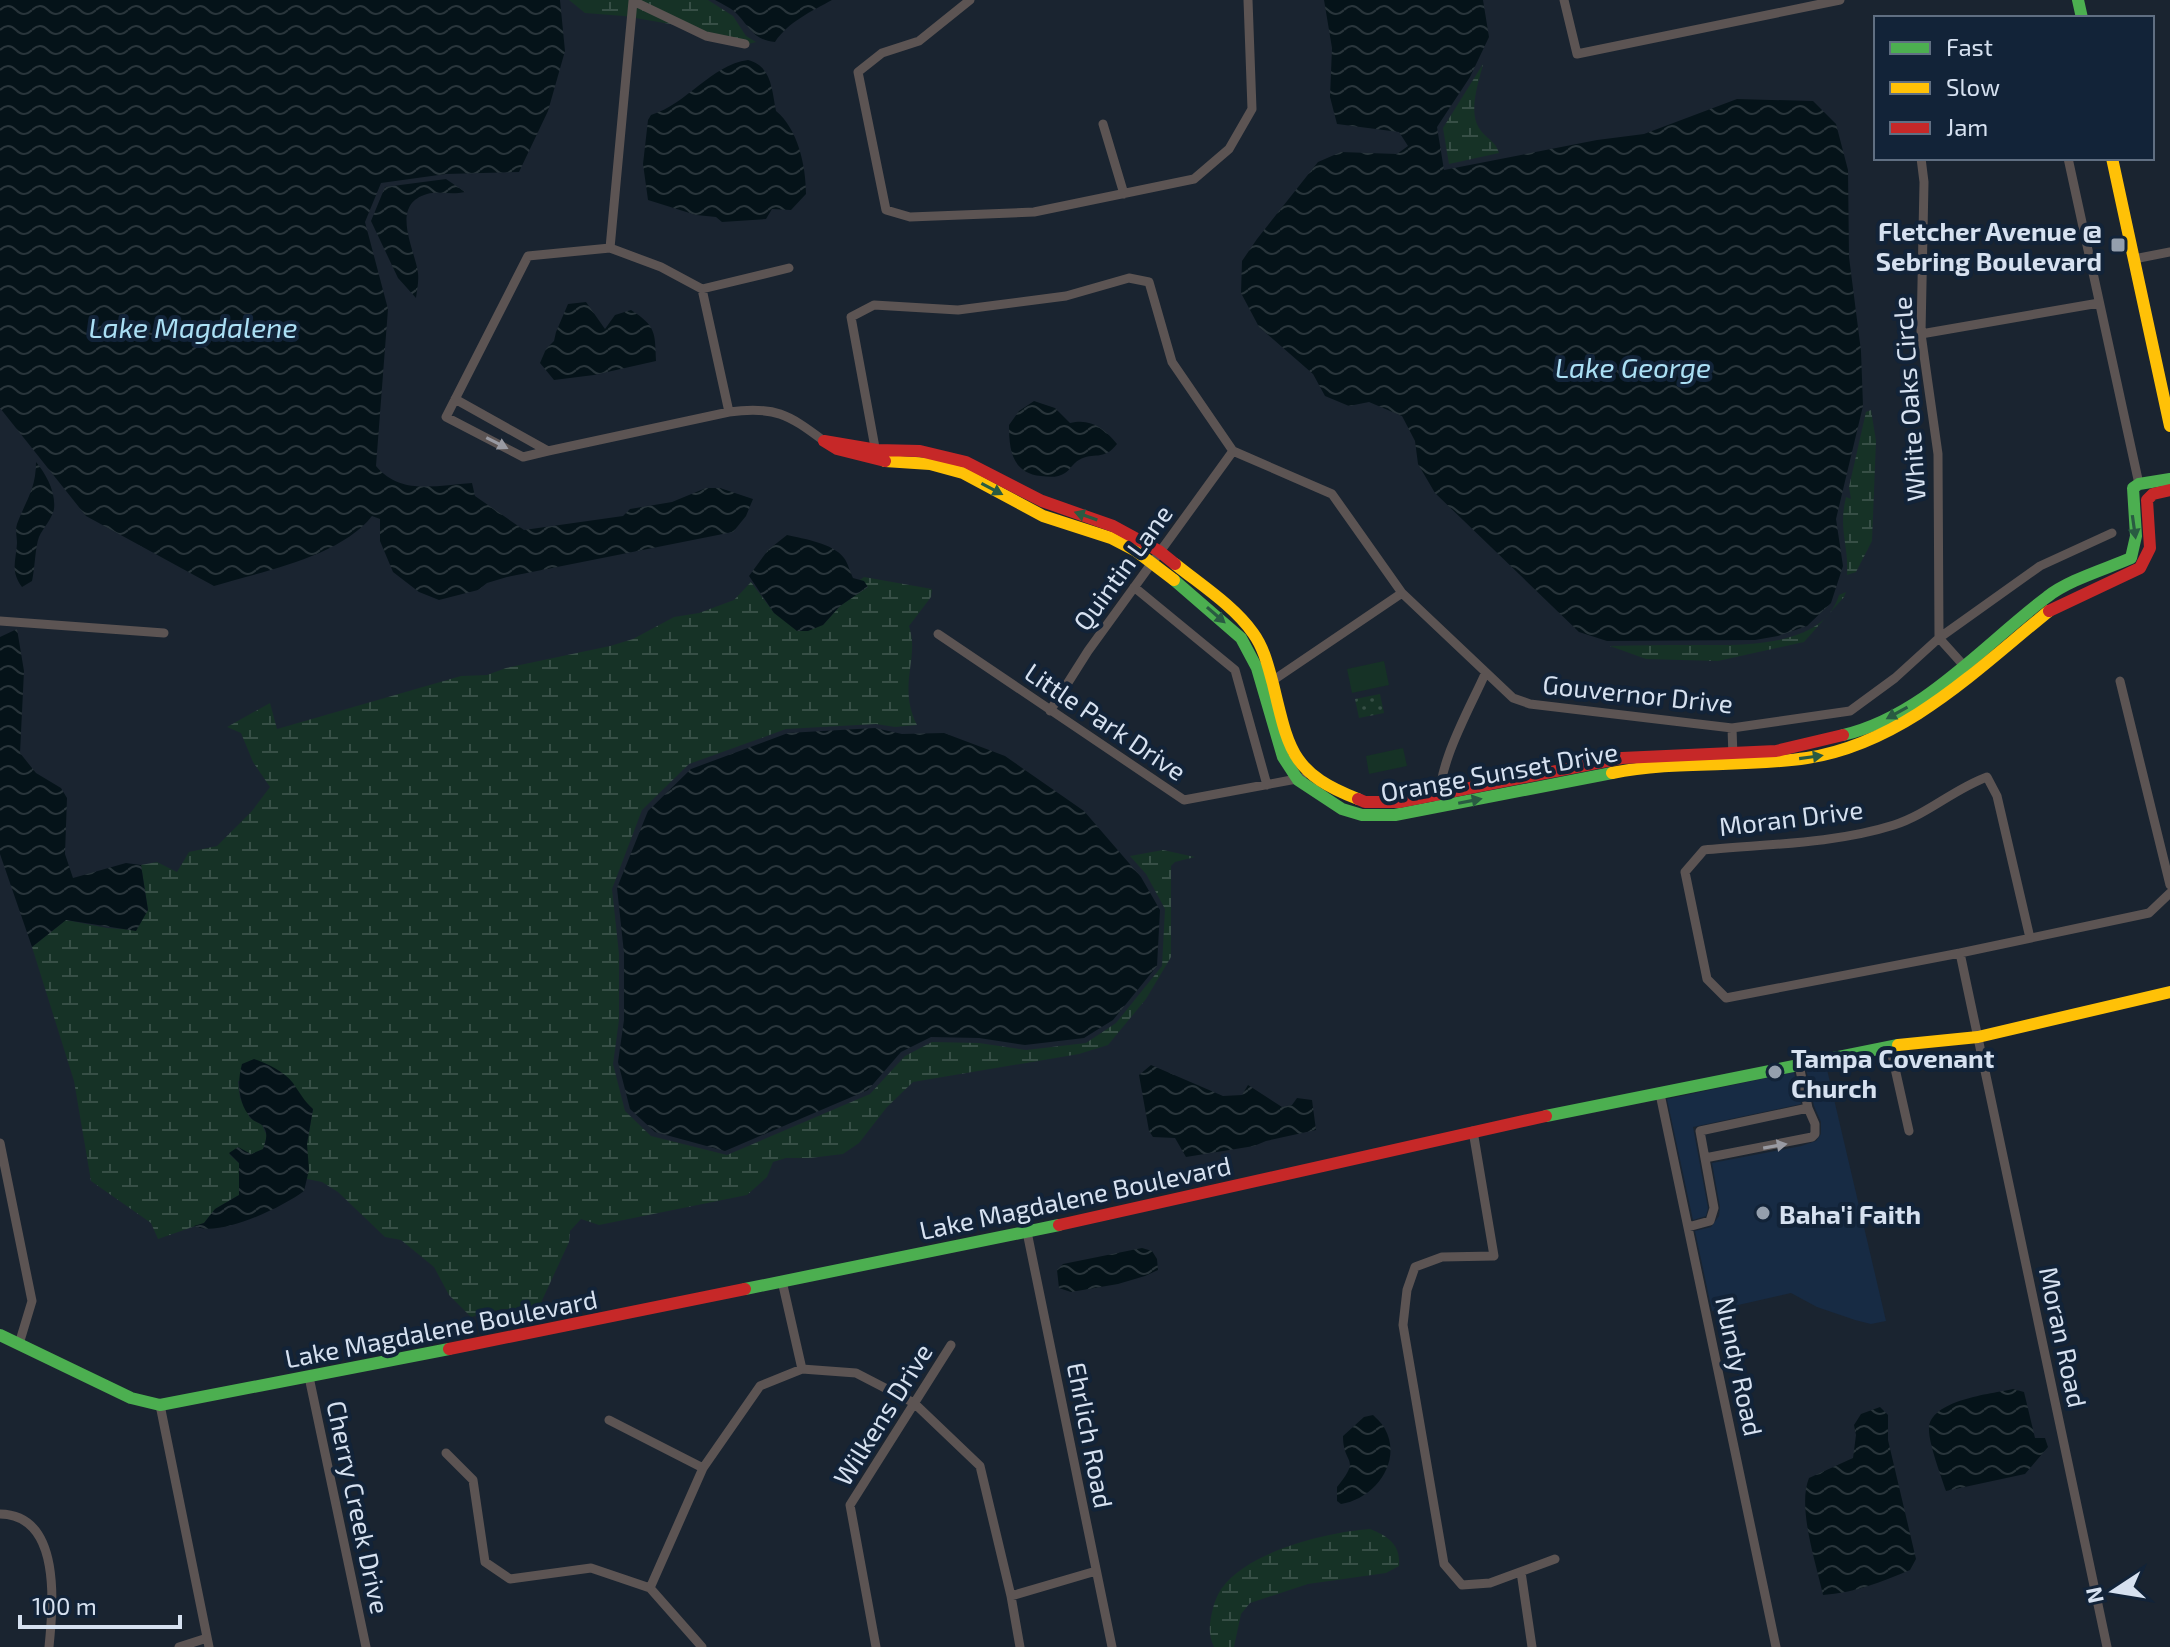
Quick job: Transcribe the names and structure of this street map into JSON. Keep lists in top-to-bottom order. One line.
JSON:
{"streets":{"street":["White Oaks Circle","Quintin Lane","Gouvernor Drive","Little Park Drive","Orange Sunset Drive","Moran Drive","Lake Magdalene Boulevard","Moran Road","Nundy Road","Wilkens Drive","Ehrlich Road","Cherry Creek Drive"]},"crossings":[["White Oaks Circle","Gouvernor Drive"],["Quintin Lane","Gouvernor Drive"],["Quintin Lane","Little Park Drive"],["Quintin Lane","Orange Sunset Drive"],["Gouvernor Drive","Little Park Drive"],["Gouvernor Drive","Orange Sunset Drive"],["Little Park Drive","Orange Sunset Drive"],["Moran Drive","Moran Road"],["Lake Magdalene Boulevard","Moran Road"],["Lake Magdalene Boulevard","Nundy Road"],["Lake Magdalene Boulevard","Ehrlich Road"],["Lake Magdalene Boulevard","Cherry Creek Drive"]],"water":["Lake Magdalene","Lake George"],"places":{"transit":["Fletcher Avenue @ Sebring Boulevard"],"other":["Tampa Covenant Church","Baha'i Faith"]},"legend":["Fast","Slow","Jam"],"scale_bar":"100 m","north":"left"}
